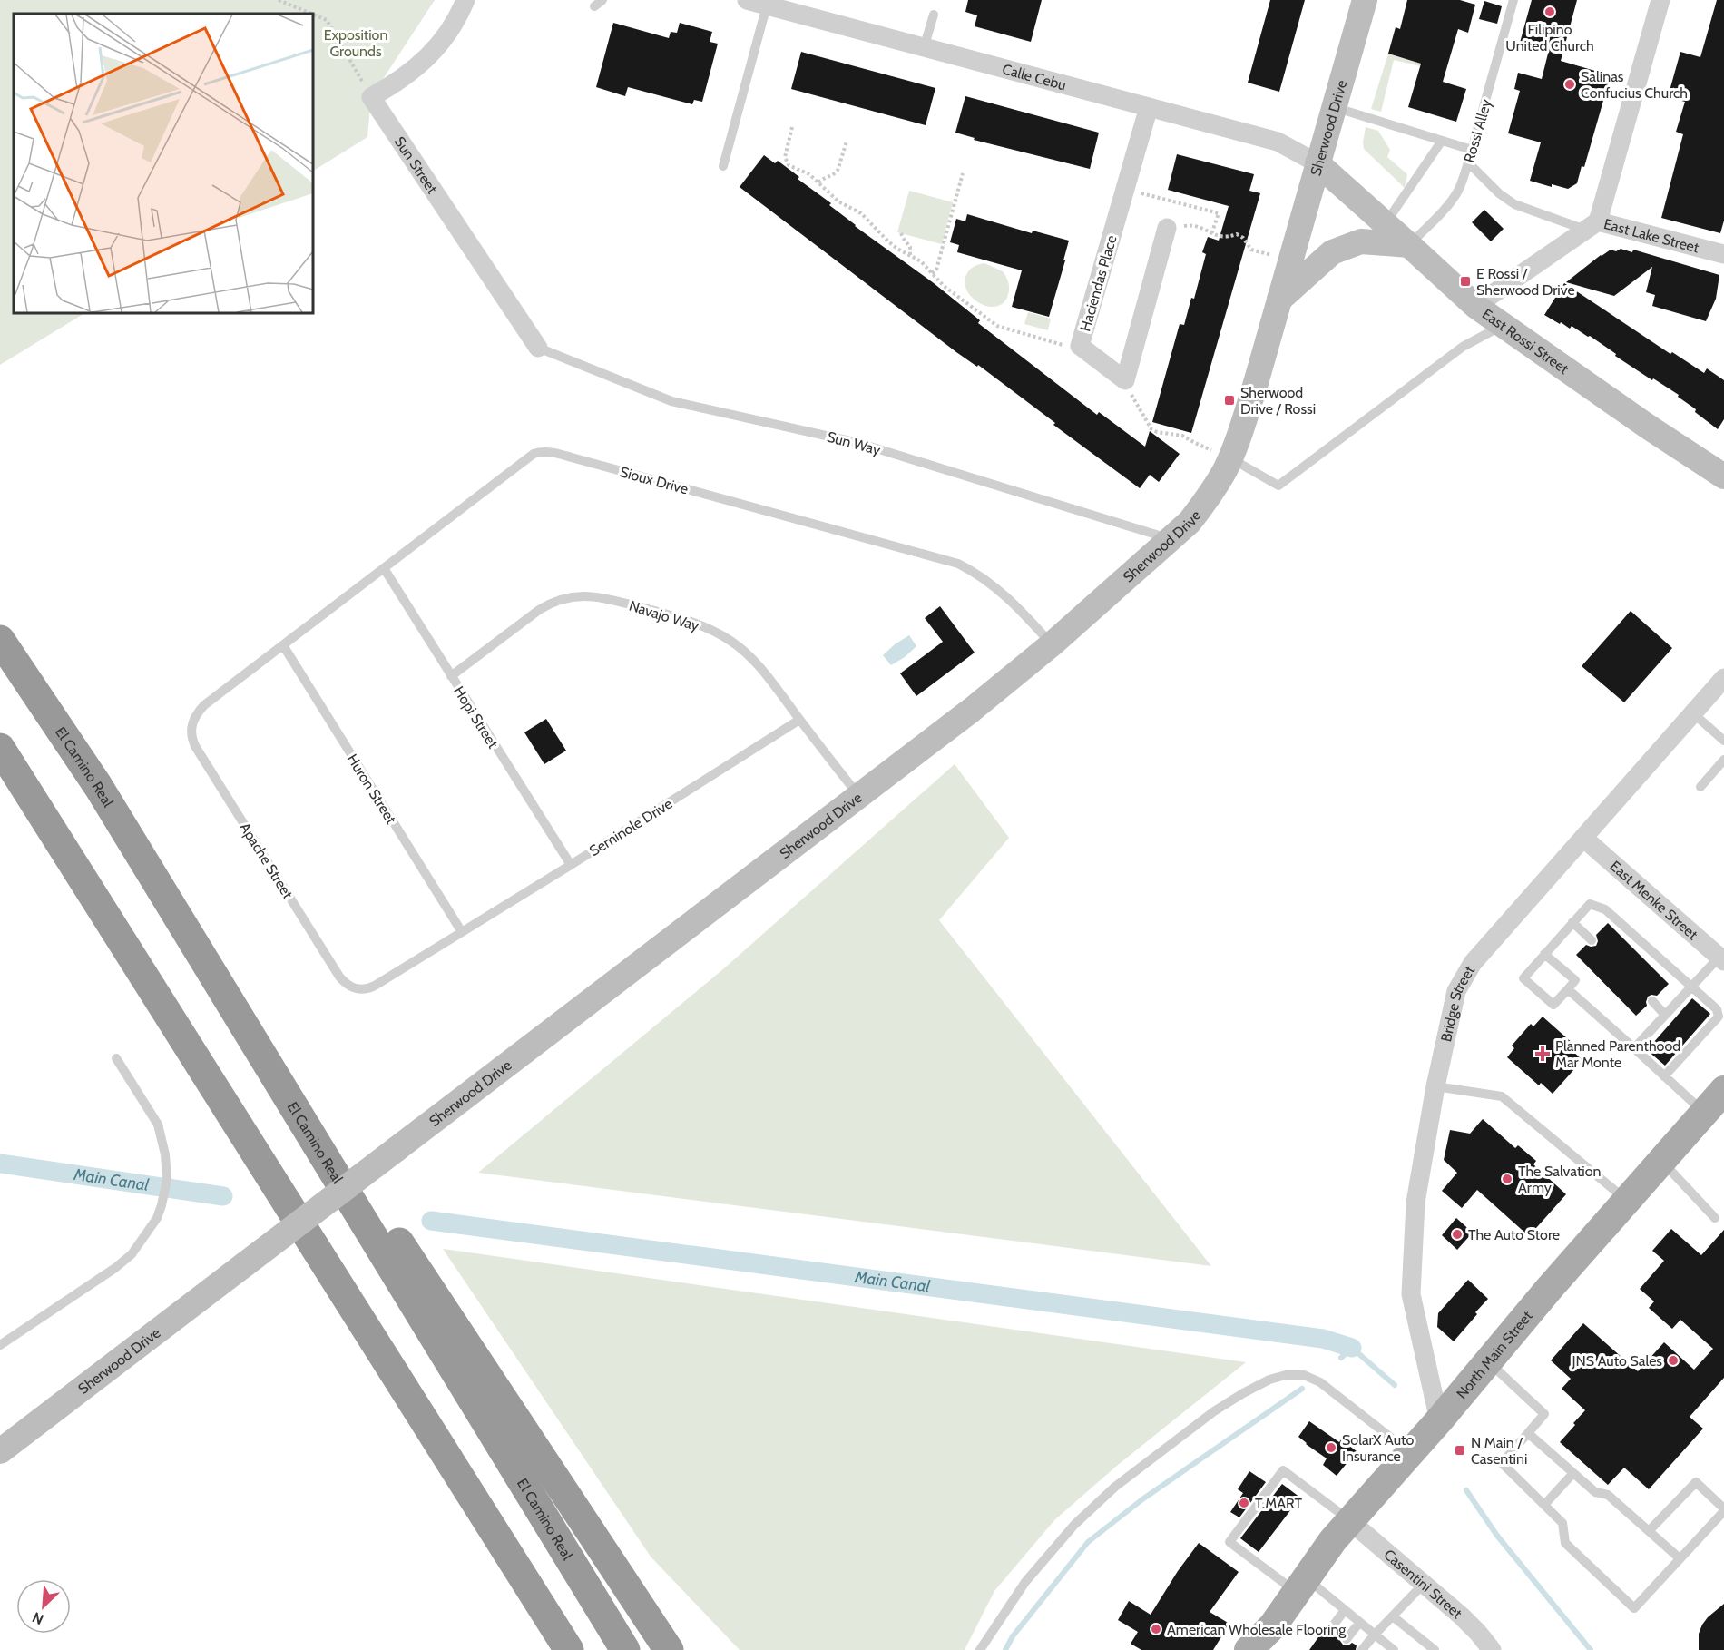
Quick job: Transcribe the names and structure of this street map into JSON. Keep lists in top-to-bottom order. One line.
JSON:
{"streets":{"highway":["El Camino Real"],"main road":["Sherwood Drive","East Rossi Street","North Main Street"],"street":["Calle Cebu","Sun Street","East Lake Street","Haciendas Place","East Menke Street","Bridge Street","Casentini Street"],"lane":["Rossi Alley","Sun Way","Sioux Drive","Navajo Way","Hopi Street","Huron Street","Seminole Drive","Apache Street"]},"crossings":[["Calle Cebu","Sherwood Drive"],["Calle Cebu","Haciendas Place"],["Calle Cebu","East Rossi Street"],["Sherwood Drive","East Rossi Street"],["Sherwood Drive","Sun Way"],["Sherwood Drive","Sioux Drive"],["Sherwood Drive","Navajo Way"],["Rossi Alley","East Rossi Street"],["Sun Street","Sun Way"],["East Lake Street","East Rossi Street"],["Sioux Drive","Hopi Street"],["Sioux Drive","Huron Street"],["Sioux Drive","Apache Street"],["Navajo Way","Hopi Street"],["Navajo Way","Seminole Drive"],["Hopi Street","Seminole Drive"],["Huron Street","Seminole Drive"],["Huron Street","Apache Street"],["Seminole Drive","Apache Street"],["East Menke Street","Bridge Street"],["Bridge Street","North Main Street"],["North Main Street","Casentini Street"]],"water":["Main Canal"],"parks":["Exposition Grounds"],"places":{"other":["Filipino United Church","Salinas Confucius Church","The Salvation Army","The Auto Store","JNS Auto Sales","SolarX Auto Insurance","T.MART","American Wholesale Flooring"],"transit":["E Rossi / Sherwood Drive","Sherwood Drive / Rossi","N Main / Casentini"],"health":["Planned Parenthood Mar Monte"]},"north":"bottom left"}
